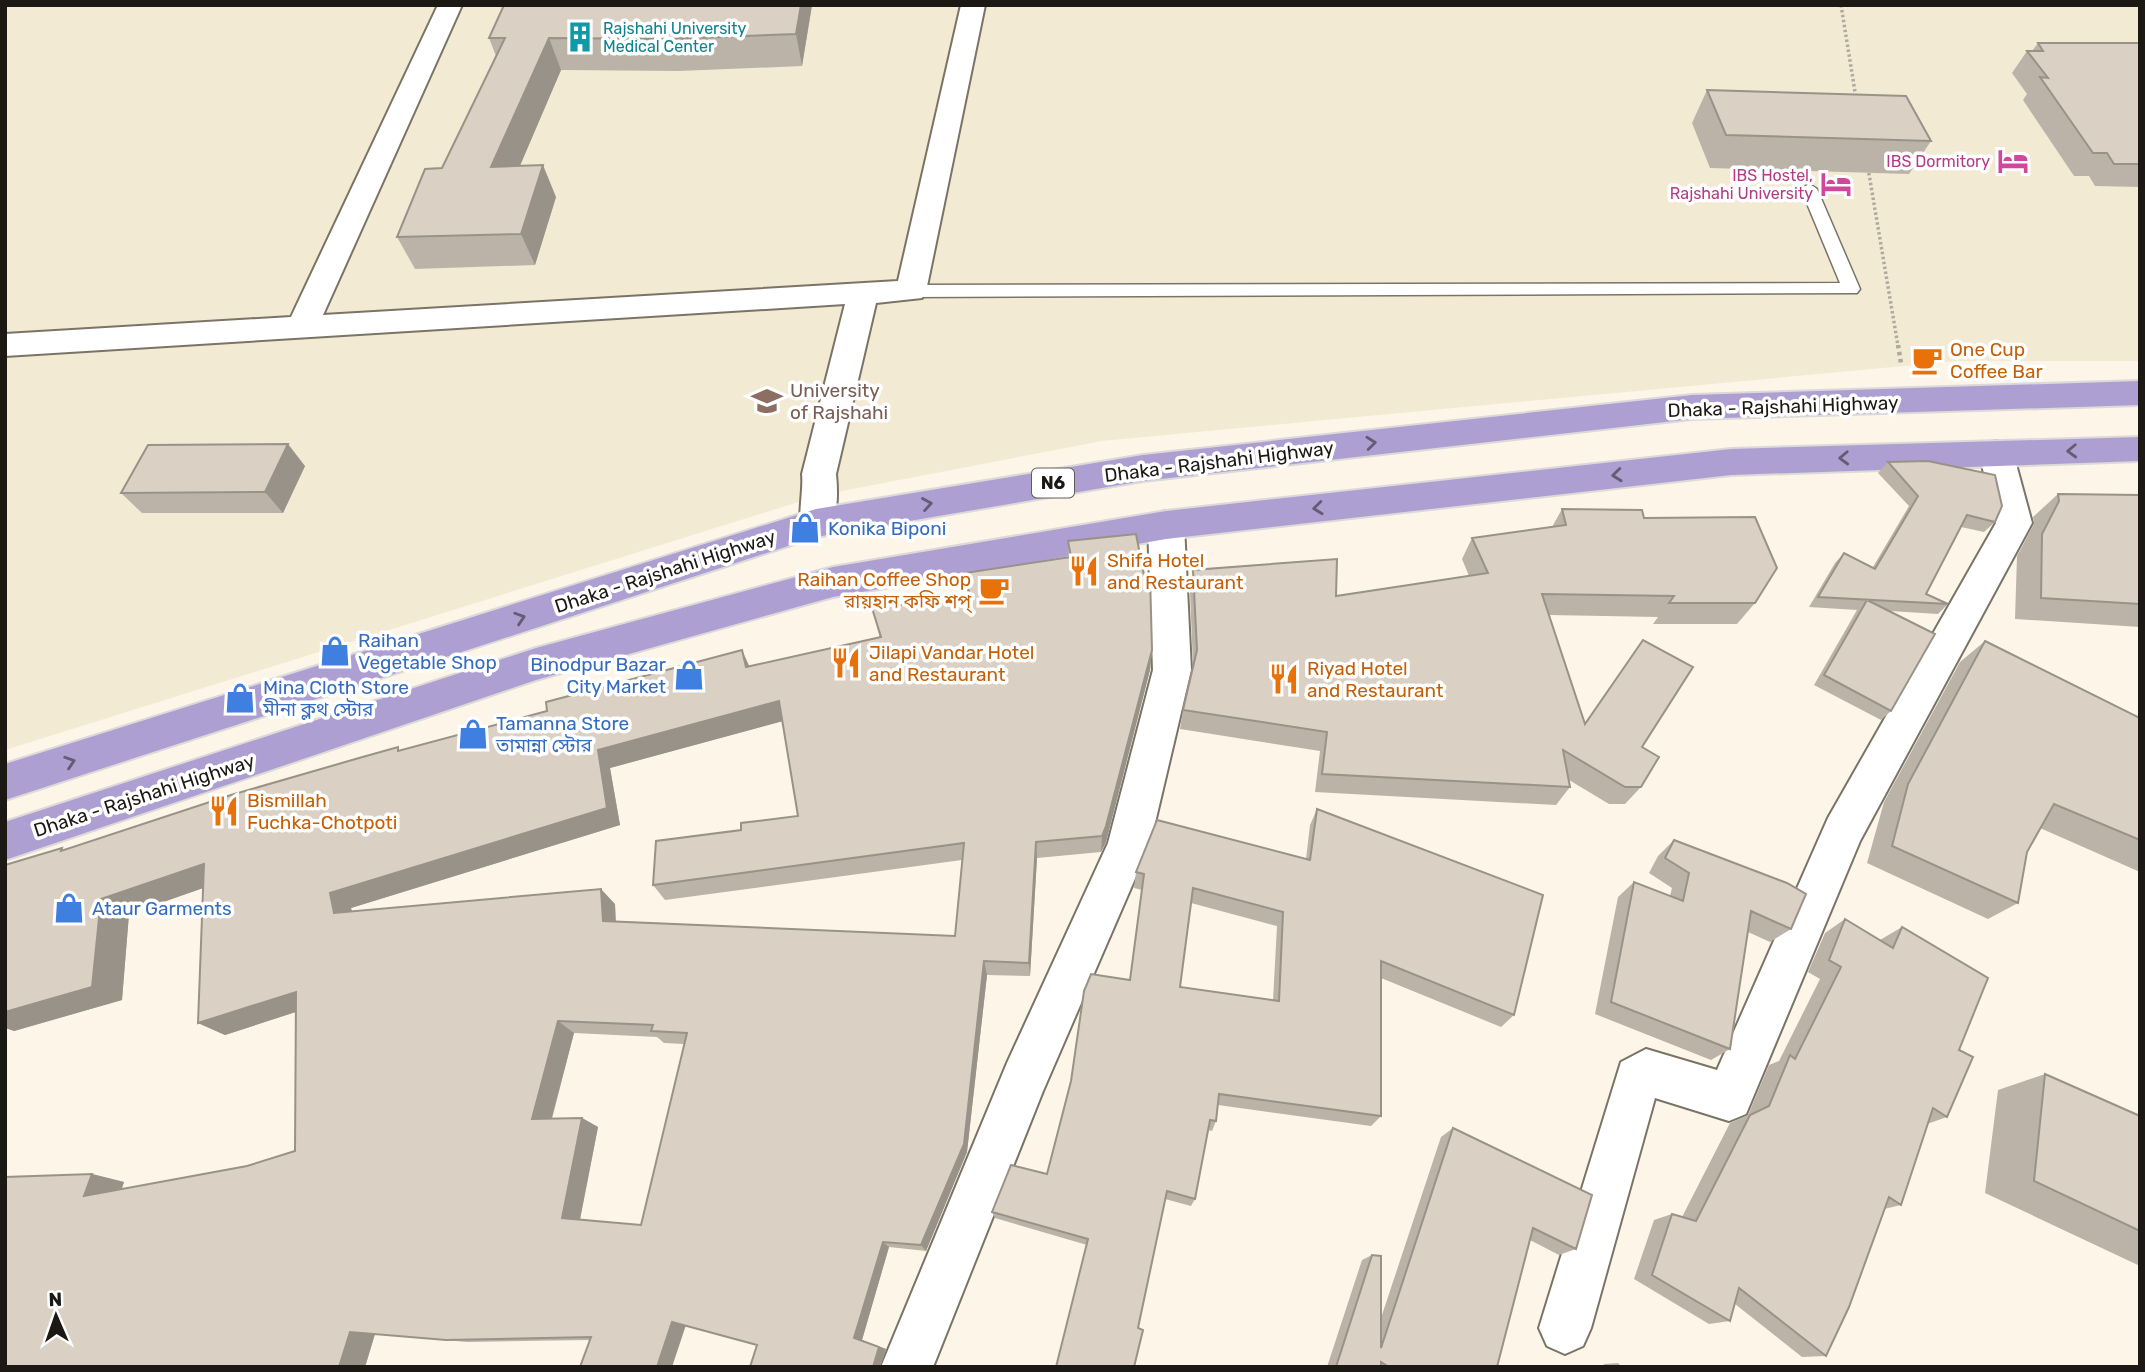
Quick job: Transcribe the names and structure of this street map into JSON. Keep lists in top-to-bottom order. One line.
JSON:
{"streets":{"highway":["Dhaka - Rajshahi Highway","N6"]},"places":{"building":["Rajshahi University Medical Center"],"hotel":["IBS Dormitory","IBS Hostel, Rajshahi University"],"cafe":["One Cup Coffee Bar","Raihan Coffee Shop রায়হান কফি শপ্"],"school or university":["University of Rajshahi"],"shop":["Konika Biponi","Raihan Vegetable Shop","Binodpur Bazar City Market","Mina Cloth Store মীনা ক্লথ স্টোর","Tamanna Store তামান্না স্টোর","Ataur Garments"],"restaurant":["Shifa Hotel and Restaurant","Jilapi Vandar Hotel and Restaurant","Riyad Hotel and Restaurant","Bismillah Fuchka-Chotpoti"]},"north":"top"}
